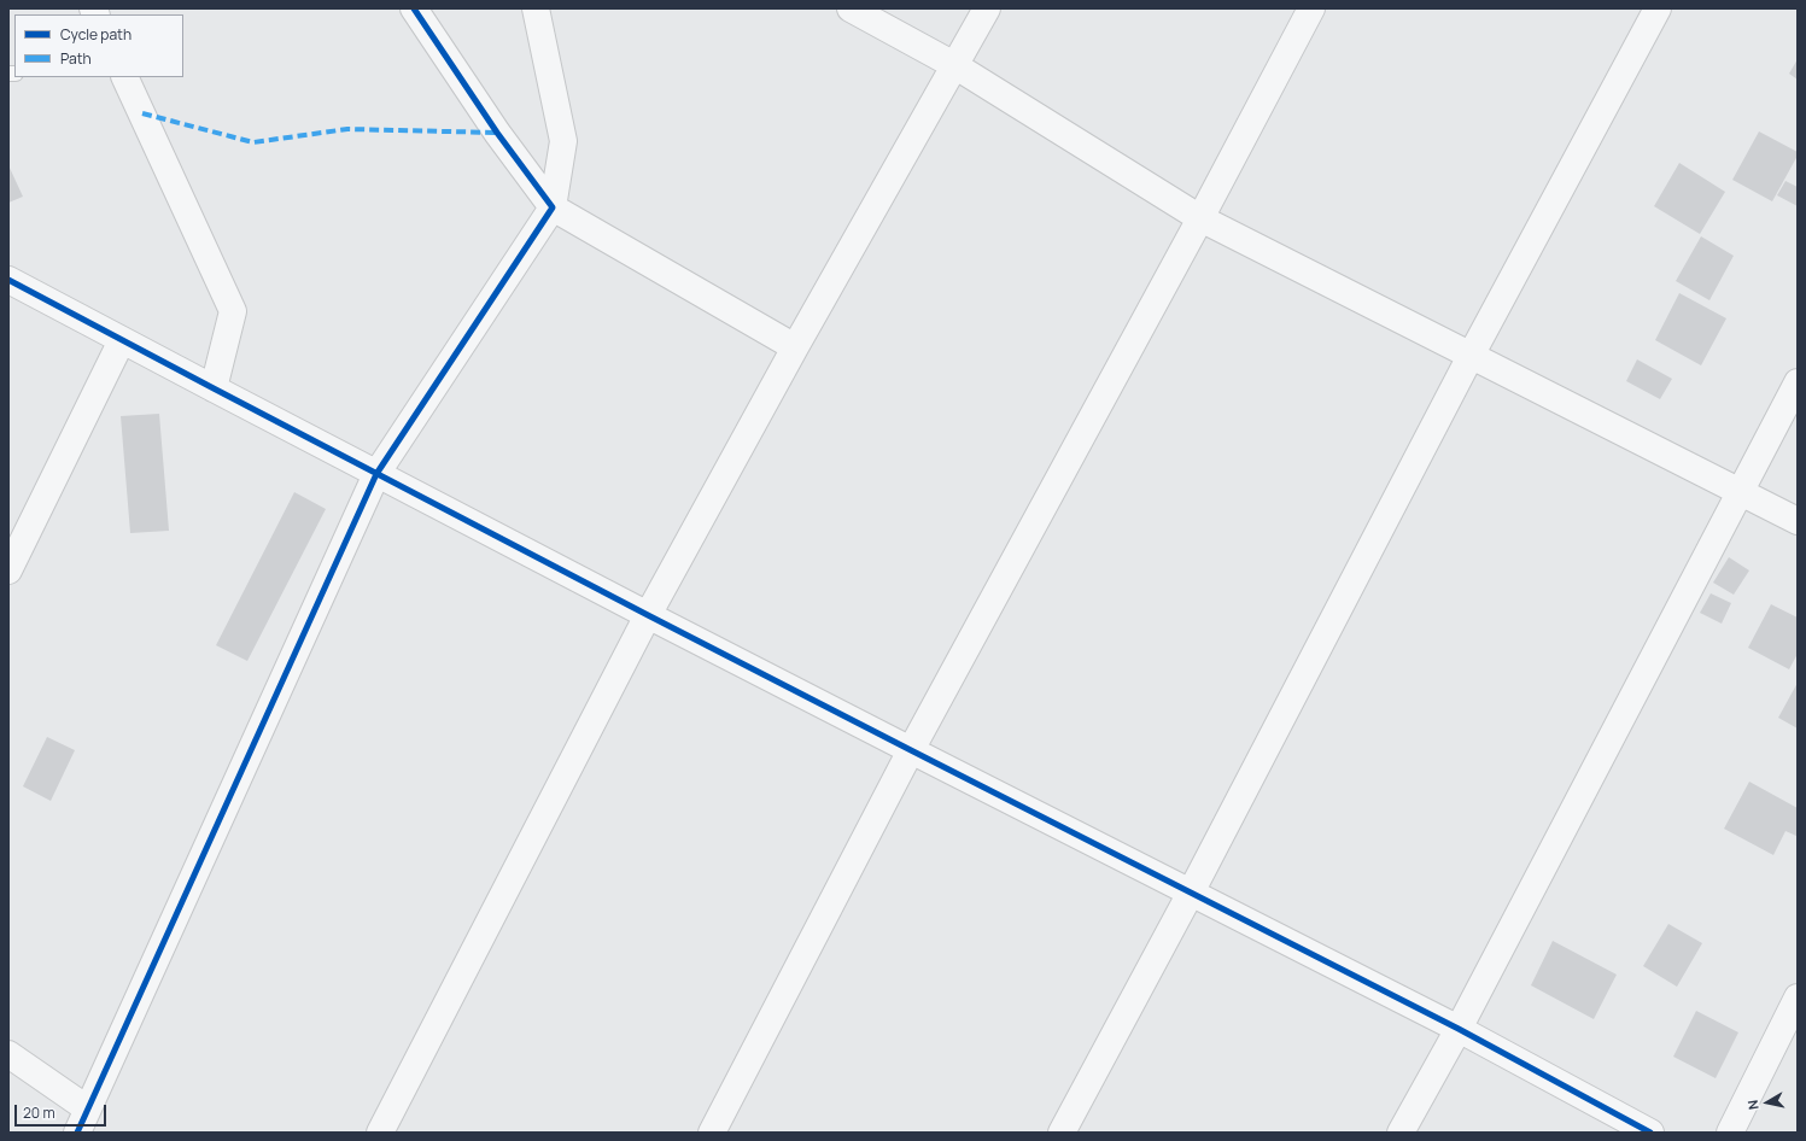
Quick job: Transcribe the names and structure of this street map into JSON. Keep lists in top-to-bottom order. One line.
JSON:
{"legend":["Cycle path","Path"],"scale_bar":"20 m","north":"left"}
